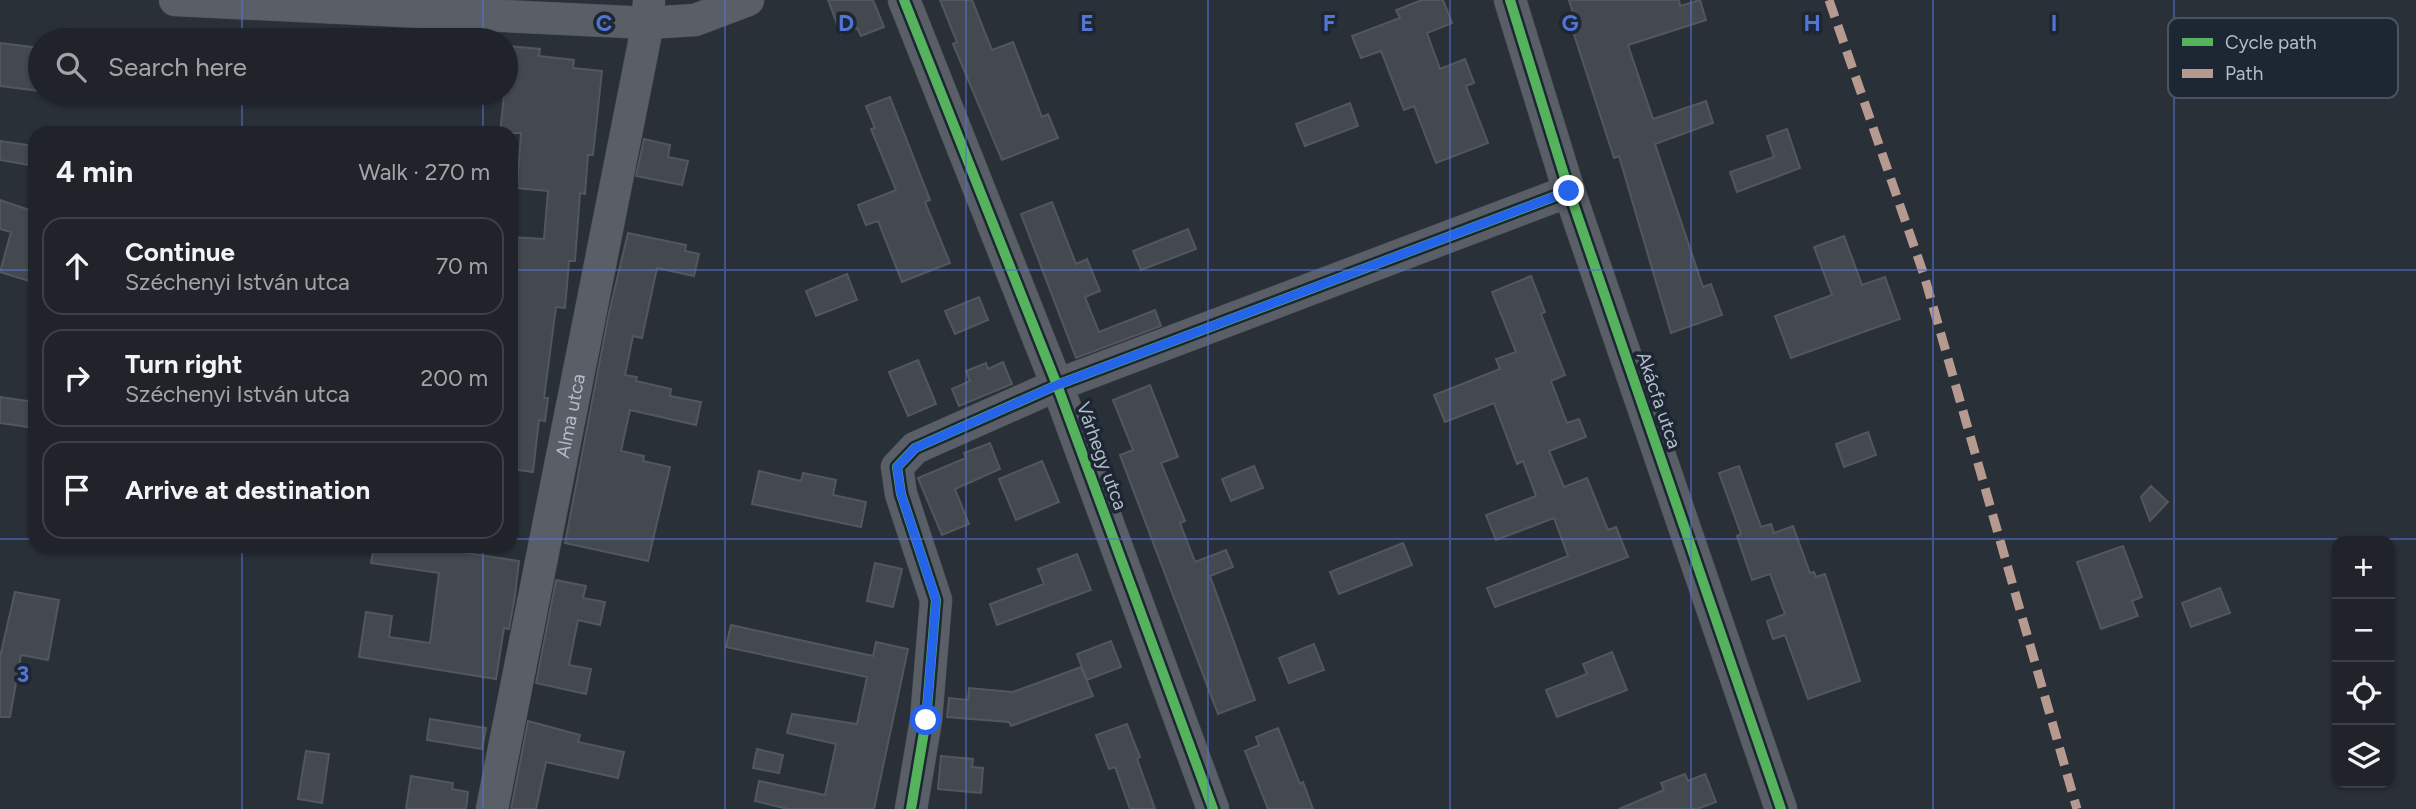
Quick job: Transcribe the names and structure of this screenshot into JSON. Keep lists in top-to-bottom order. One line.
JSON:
{"streets":{"street":["Akácfa utca","Alma utca","Várhegy utca"]},"legend":["Cycle path","Path"],"page":{"search":"Search here","heading":["4 min","Walk · 270 m"],"list":[["Continue","Széchenyi István utca","70 m"],["Turn right","Széchenyi István utca","200 m"],"Arrive at destination"],"map_buttons":["+","−"]},"grid":{"columns":["C","D","E","F","G","H","I"],"rows":["3"]}}
